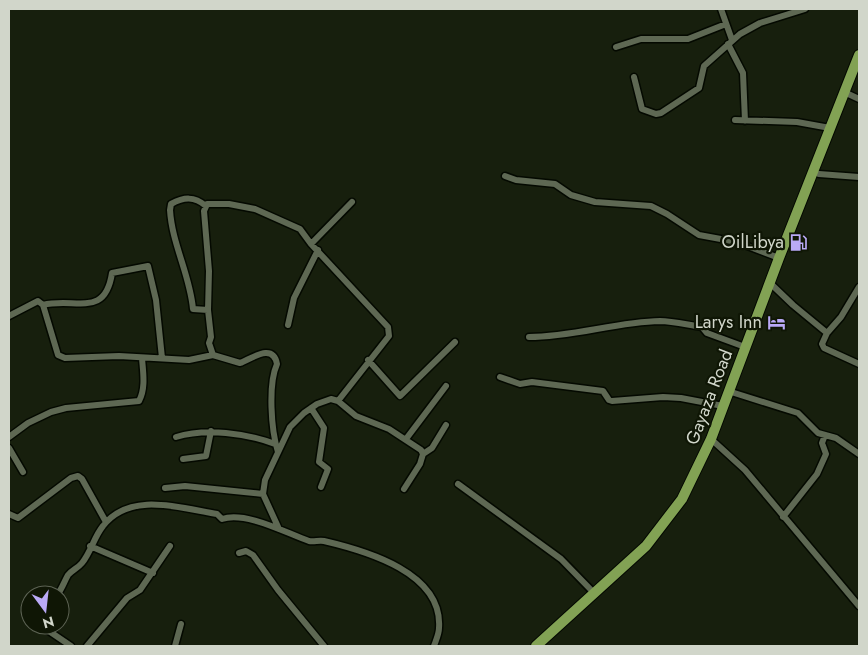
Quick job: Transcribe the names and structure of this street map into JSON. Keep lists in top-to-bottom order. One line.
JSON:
{"streets":{"main road":["Gayaza Road"]},"places":{"fuel station":["OilLibya"],"hotel":["Larys Inn"]},"north":"bottom"}
